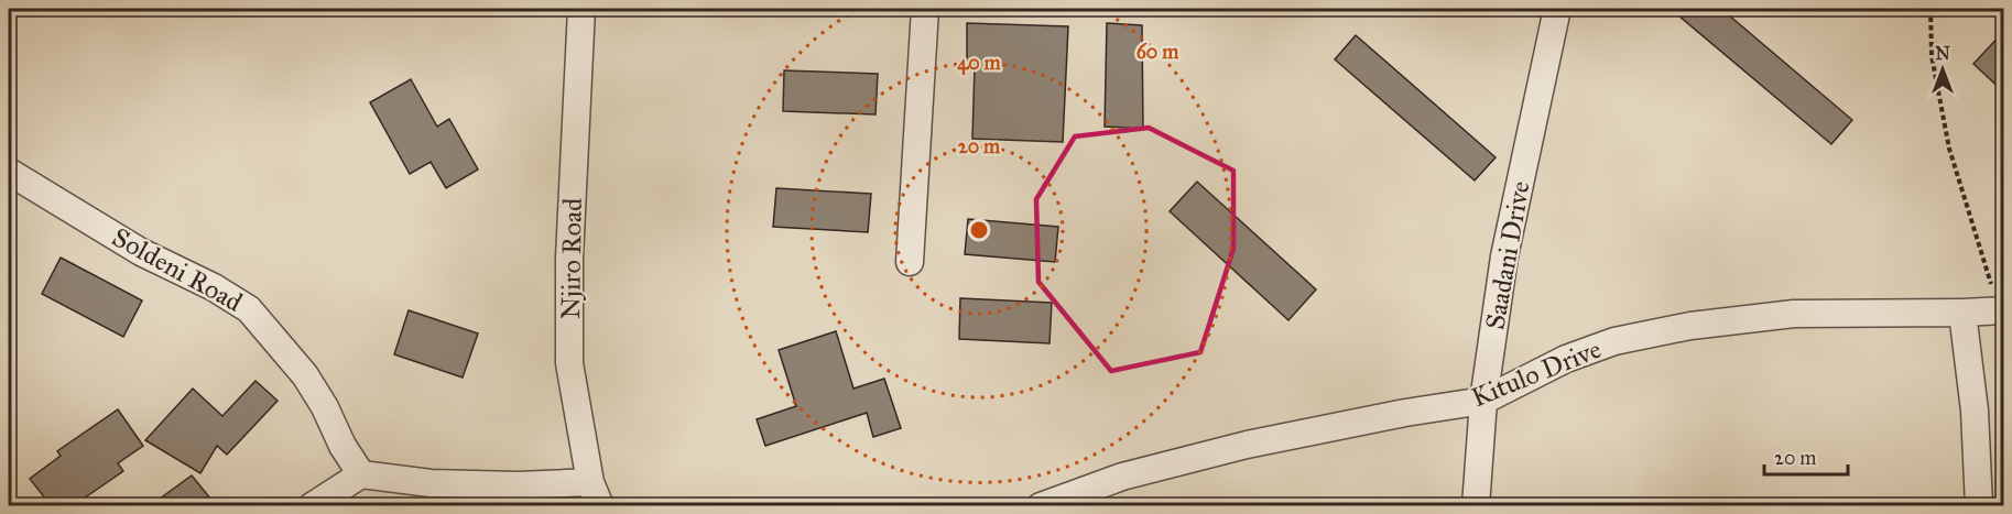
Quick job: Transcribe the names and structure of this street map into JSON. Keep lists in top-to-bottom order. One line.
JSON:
{"streets":{"street":["Saadani Drive","Njiro Road","Soldeni Road","Kitulo Drive"]},"crossings":[["Saadani Drive","Kitulo Drive"]],"scale_bar":"20 m","north":"top","rings":["60 m","40 m","20 m"]}
